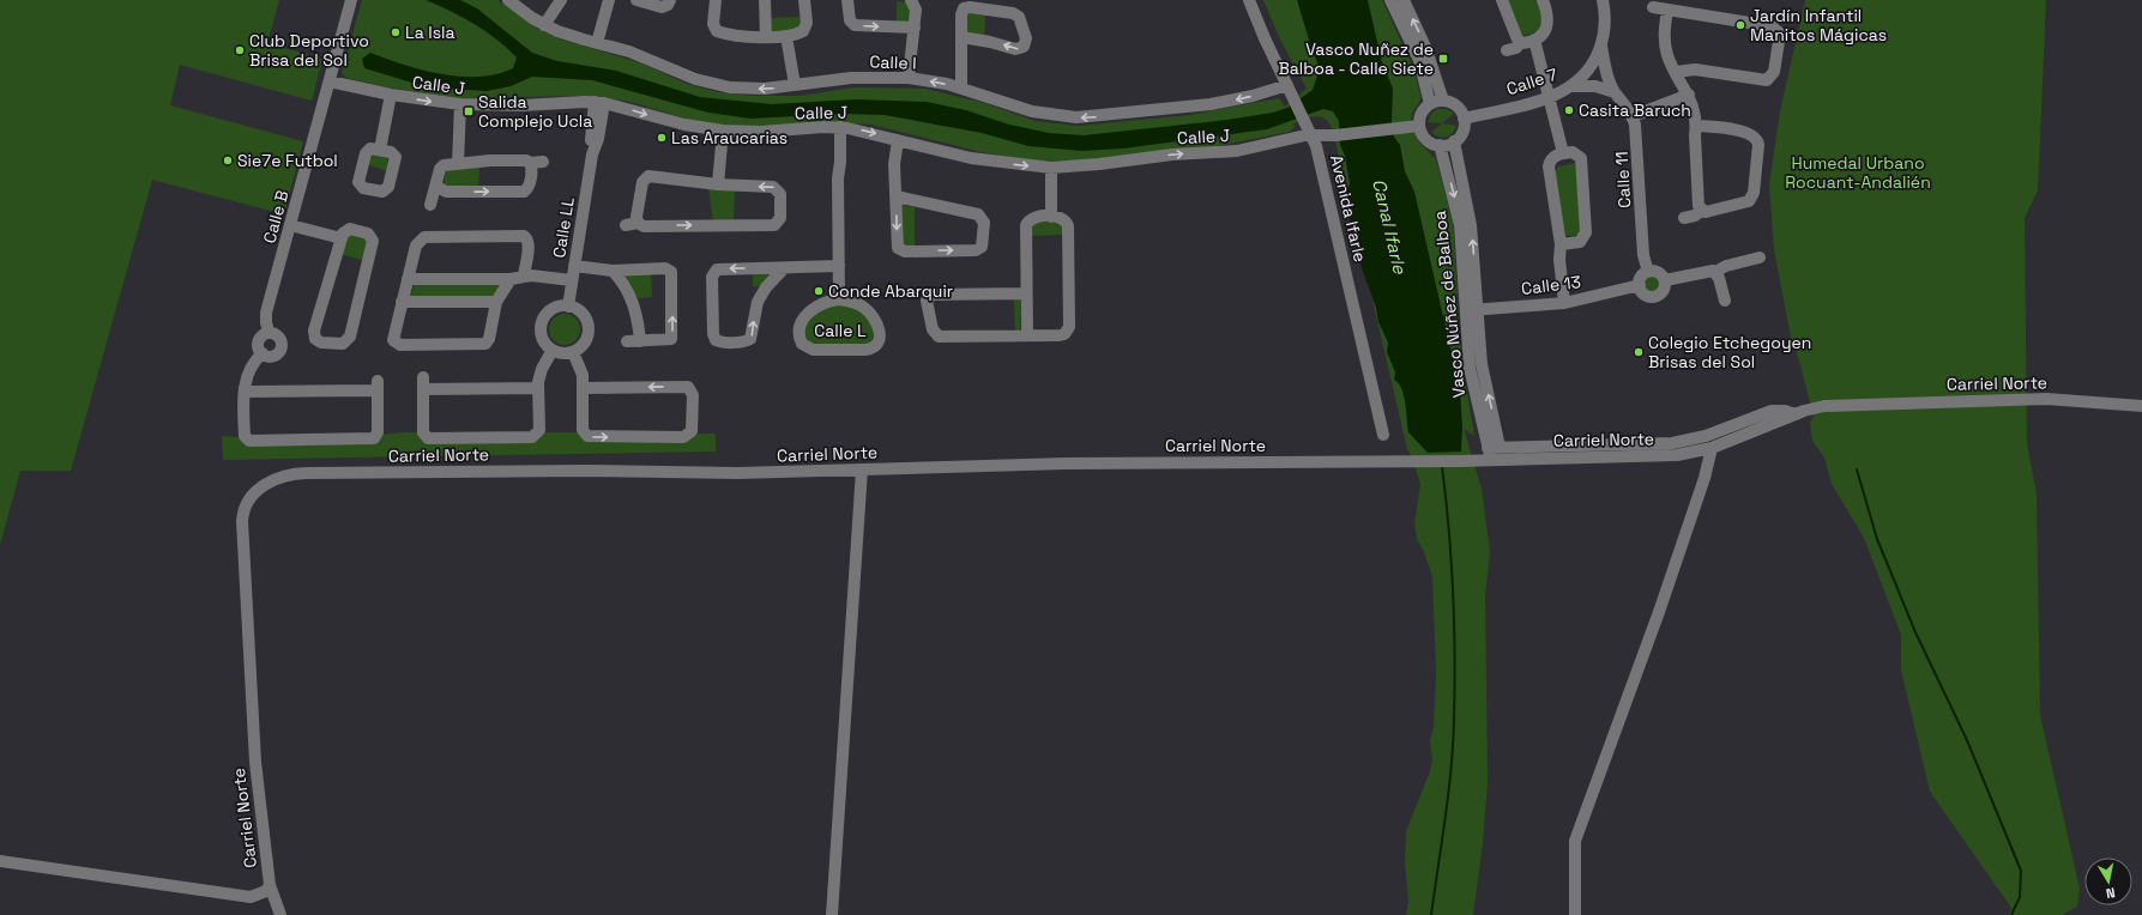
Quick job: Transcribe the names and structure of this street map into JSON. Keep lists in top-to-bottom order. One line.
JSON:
{"streets":{"street":["Calle I","Calle 7","Calle J","Calle 11","Avenida Ifarle","Calle B","Calle LL","Calle 13","Vasco Núñez de Balboa","Calle L","Carriel Norte"]},"crossings":[["Calle I","Avenida Ifarle"],["Calle 7","Calle J"],["Calle 7","Calle 11"],["Calle 7","Vasco Núñez de Balboa"],["Calle J","Avenida Ifarle"],["Calle J","Calle B"],["Calle J","Calle LL"],["Calle J","Vasco Núñez de Balboa"],["Calle J","Calle L"],["Calle 11","Calle 13"],["Calle 13","Vasco Núñez de Balboa"],["Vasco Núñez de Balboa","Carriel Norte"]],"one_way":["Calle I","Calle J"],"water":["Canal Ifarle"],"parks":["Humedal Urbano Rocuant-Andalién"],"places":{"other":["Jardín Infantil Manitos Mágicas","La Isla","Club Deportivo Brisa del Sol","Casita Baruch","Las Araucarias","Sie7e Futbol","Conde Abarquir","Colegio Etchegoyen Brisas del Sol"],"transit":["Vasco Nuñez de Balboa - Calle Siete","Salida Complejo Ucla"]},"north":"bottom"}
